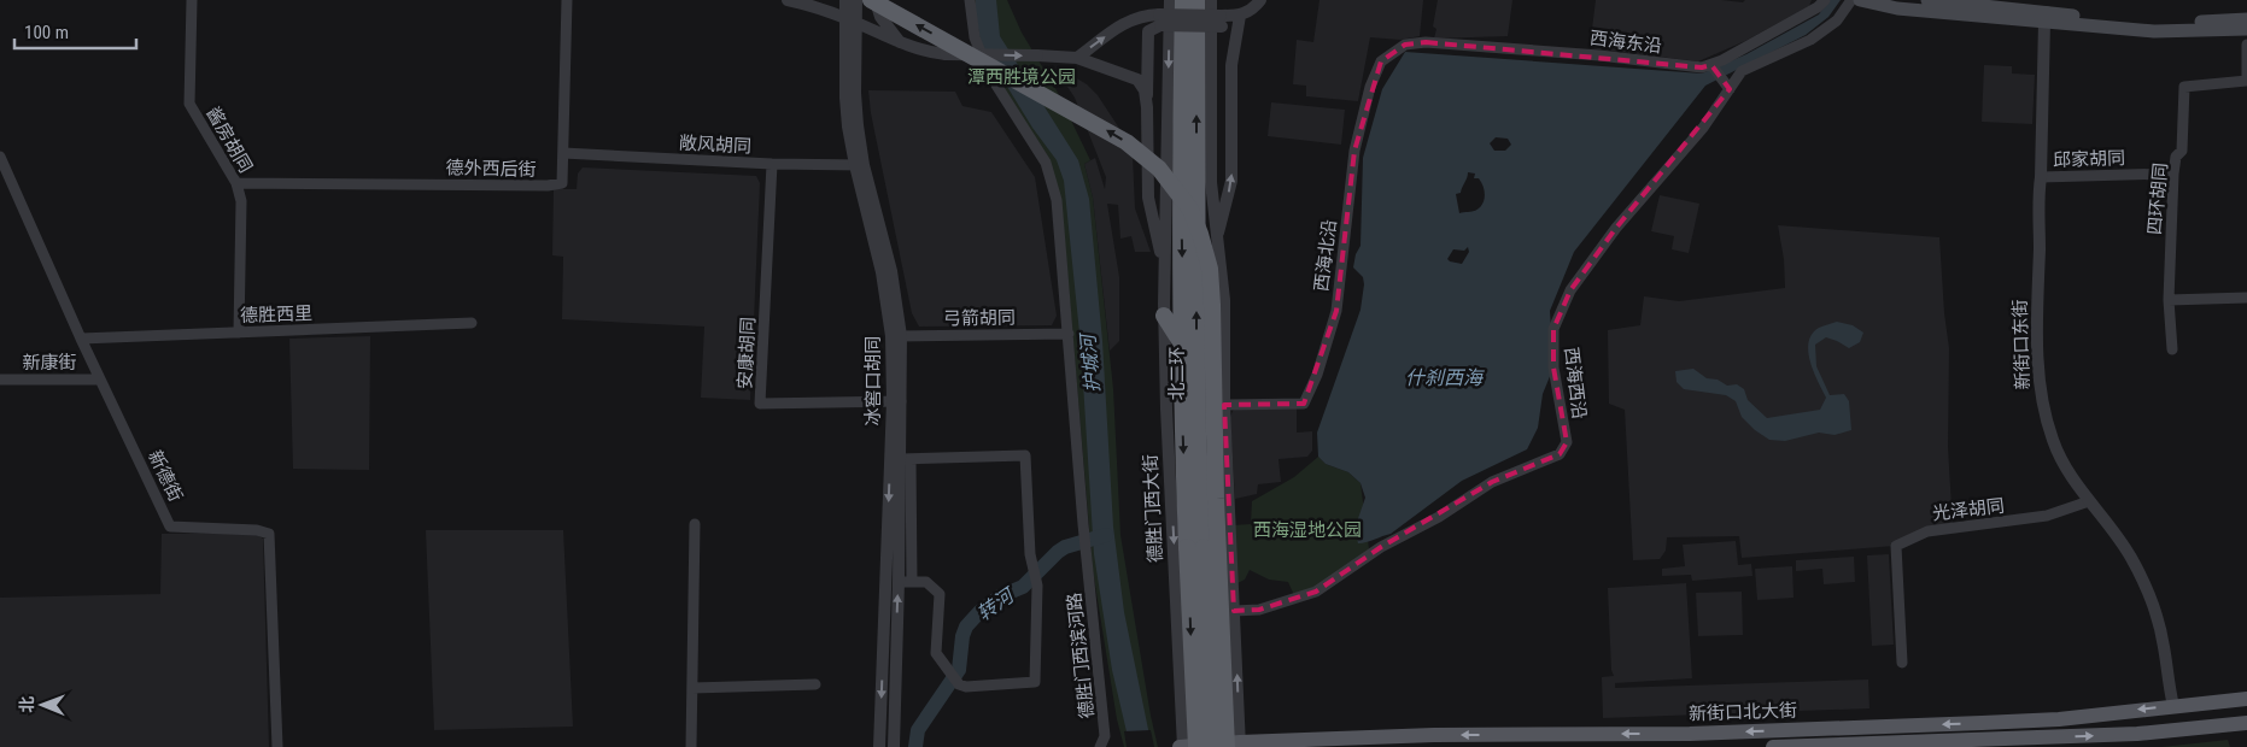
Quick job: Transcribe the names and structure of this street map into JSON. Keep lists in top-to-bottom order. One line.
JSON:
{"streets":{"highway":["北二环"],"main road":["新街口北大街"],"street":["西海东沿","酱房胡同","敞风胡同","邱家胡同","德外西后街","四环胡同","西海北沿","德胜西里","弓箭胡同","新街口东街","安康胡同","新康街","冰窖口胡同","西海西沿","新德街","德胜门西大街","光泽胡同","德胜门西滨河路"]},"crossings":[["西海东沿","西海北沿"],["酱房胡同","德外西后街"],["酱房胡同","德胜西里"],["敞风胡同","德外西后街"],["敞风胡同","安康胡同"],["敞风胡同","冰窖口胡同"],["邱家胡同","四环胡同"],["邱家胡同","新街口东街"],["德胜西里","新德街"],["弓箭胡同","冰窖口胡同"],["弓箭胡同","德胜门西滨河路"],["新街口东街","光泽胡同"],["新街口东街","新街口北大街"],["安康胡同","冰窖口胡同"],["新康街","新德街"],["德胜门西大街","新街口北大街"]],"water":["护城河","什刹西海","转河"],"parks":["潭西胜境公园","西海湿地公园"],"scale_bar":"100 m","north":"left"}
